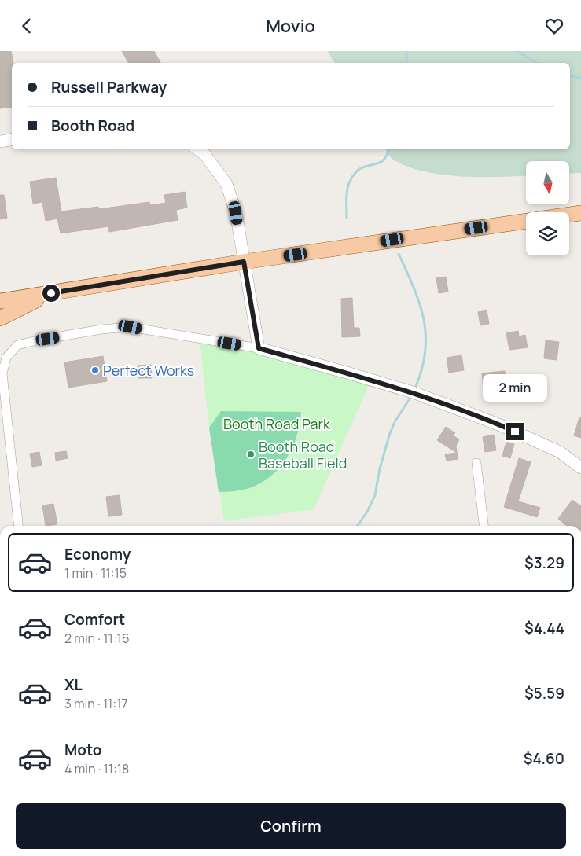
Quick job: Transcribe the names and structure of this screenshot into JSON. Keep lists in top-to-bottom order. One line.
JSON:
{"parks":["Booth Road Park"],"places":["Perfect Works","Booth Road Baseball Field"],"north":"bottom","page":{"header":"Movio","banner":["Russell Parkway","Booth Road"],"bubble":"2 min","list":[{"name":"Economy","note":"1 min · 11:15","value":"$3.29"},{"name":"Comfort","note":"2 min · 11:16","value":"$4.44"},{"name":"XL","note":"3 min · 11:17","value":"$5.59"},{"name":"Moto","note":"4 min · 11:18","value":"$4.60"}],"buttons":"Confirm"}}
